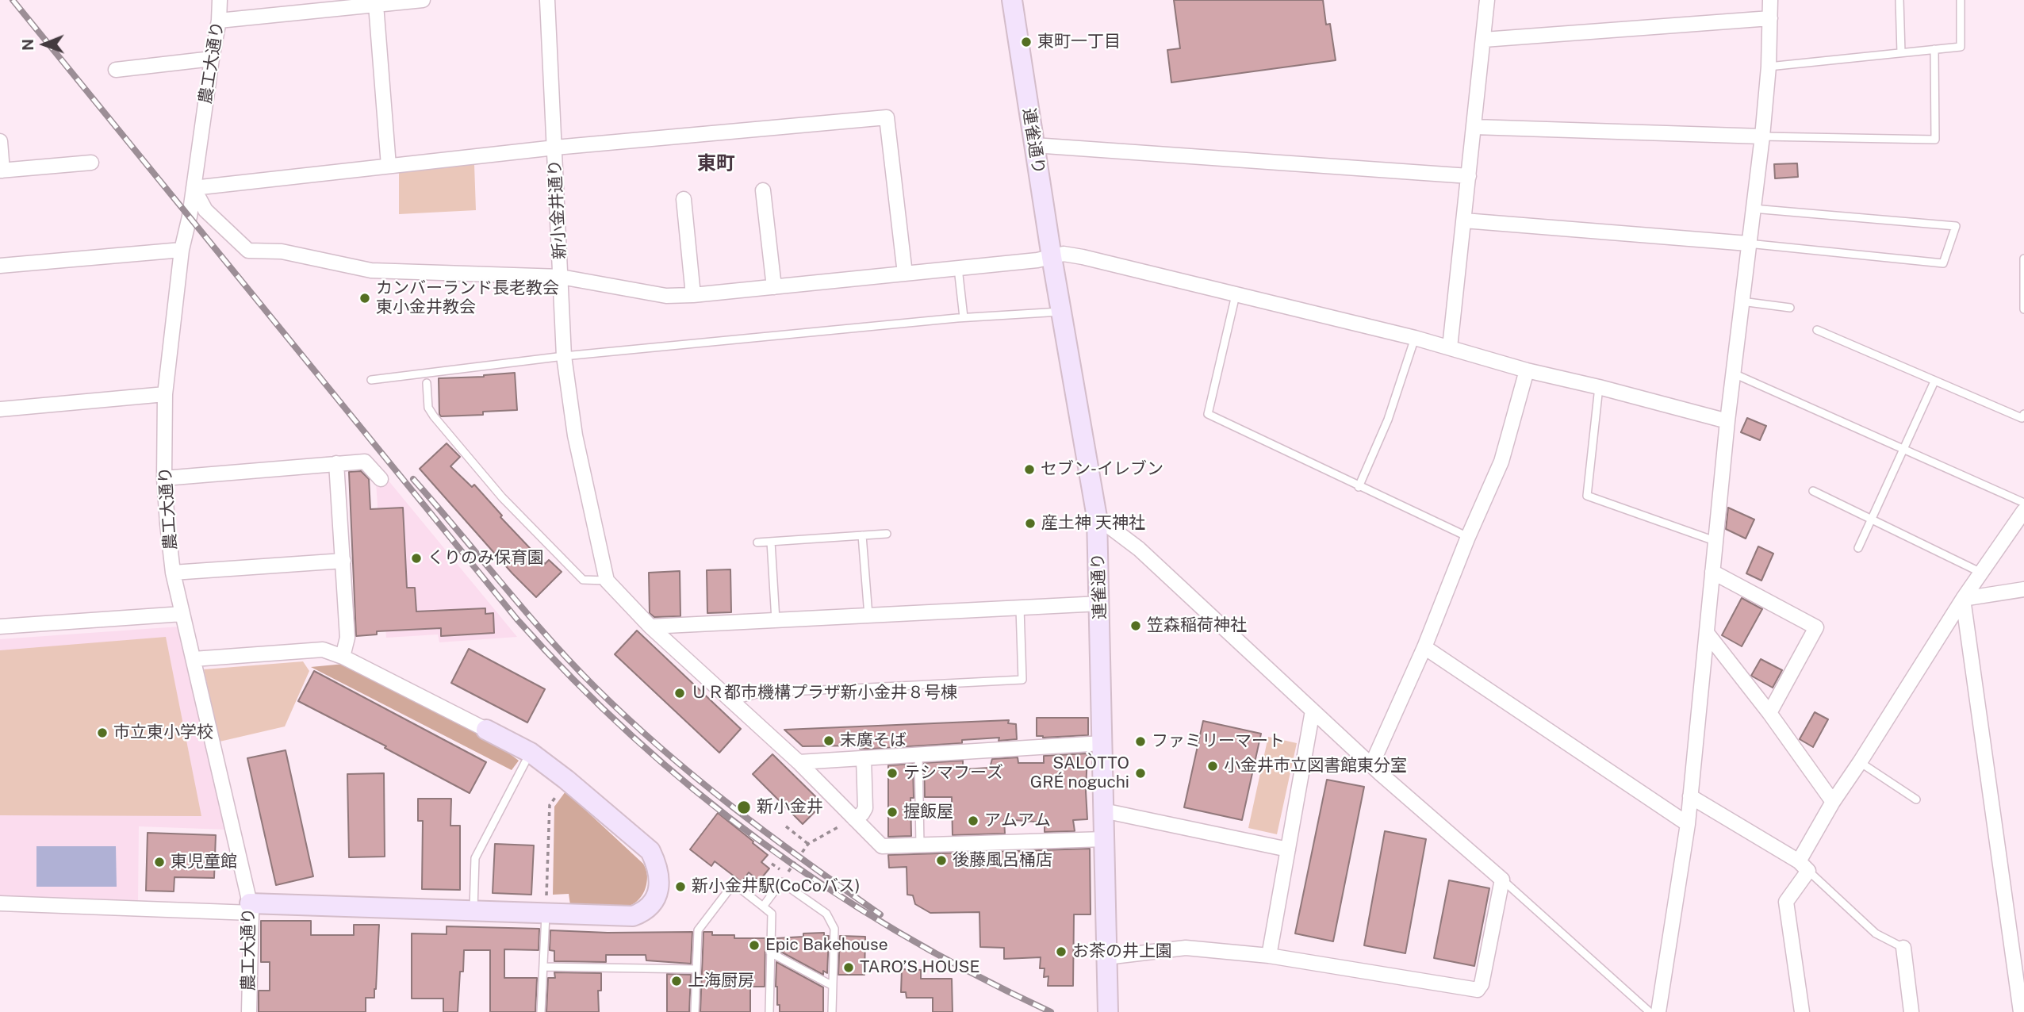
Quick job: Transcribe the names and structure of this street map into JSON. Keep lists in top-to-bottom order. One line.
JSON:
{"streets":{"main road":["連雀通り"],"street":["農工大通り","新小金井通り"]},"districts":["東町"],"places":["東町一丁目","カンバーランド長老教会 東小金井教会","セブン-イレブン","産土神 天神社","くりのみ保育園","笠森稲荷神社","ＵＲ都市機構プラザ新小金井８号棟","市立東小学校","末廣そば","ファミリーマート","小金井市立図書館東分室","テシマフーズ","SALÒTTO GRÉ noguchi","新小金井","握飯屋","アムアム","後藤風呂桶店","東児童館","新小金井駅(CoCoバス)","Epic Bakehouse","お茶の井上園","TARO’S HOUSE","上海厨房"],"north":"left"}
